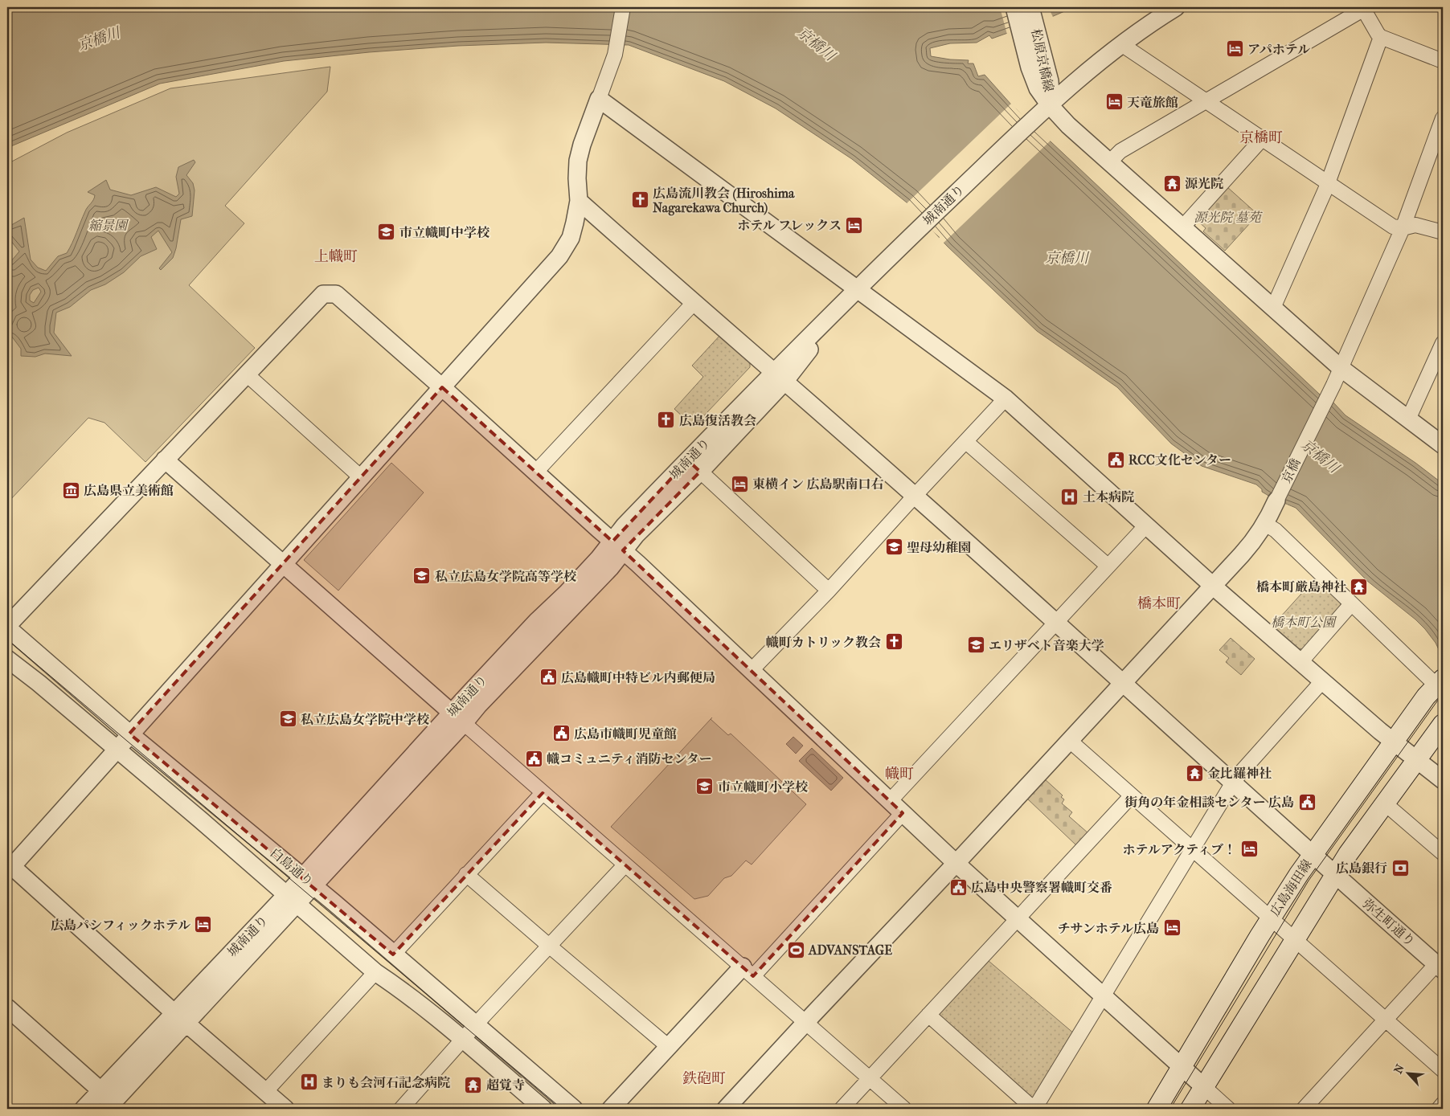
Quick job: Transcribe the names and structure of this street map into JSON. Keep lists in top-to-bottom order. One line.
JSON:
{"streets":{"main road":["広島海田線"],"street":["松原京橋線","城南通り","京橋","白島通り","弥生町通り"]},"crossings":[["松原京橋線","城南通り"],["松原京橋線","京橋"],["城南通り","白島通り"],["城南通り","弥生町通り"],["広島海田線","弥生町通り"]],"districts":["京橋町","上幟町","橋本町","幟町","鉄砲町"],"water":["京橋川"],"parks":["源光院 墓苑","縮景園","橋本町公園"],"places":{"hotel":["アパホテル","天竜旅館","ホテル フレックス","東横イン 広島駅南口右","ホテルアクティブ！","広島パシフィックホテル","チサンホテル広島"],"temple":["源光院","橋本町厳島神社","金比羅神社","超覚寺"],"church":["広島流川教会 (Hiroshima Nagarekawa Church)","広島復活教会","幟町カトリック教会"],"school or university":["市立幟町中学校","聖母幼稚園","私立広島女学院高等学校","エリザベト音楽大学","私立広島女学院中学校","市立幟町小学校"],"public building":["RCC文化センター","広島幟町中特ビル内郵便局","広島市幟町児童館","幟コミュニティ消防センター","街角の年金相談センター 広島","広島中央警察署幟町交番"],"museum":["広島県立美術館"],"hospital":["土本病院","まりも会河石記念病院"],"bank":["広島銀行"],"sports":["ADVANSTAGE"]},"north":"top left"}
